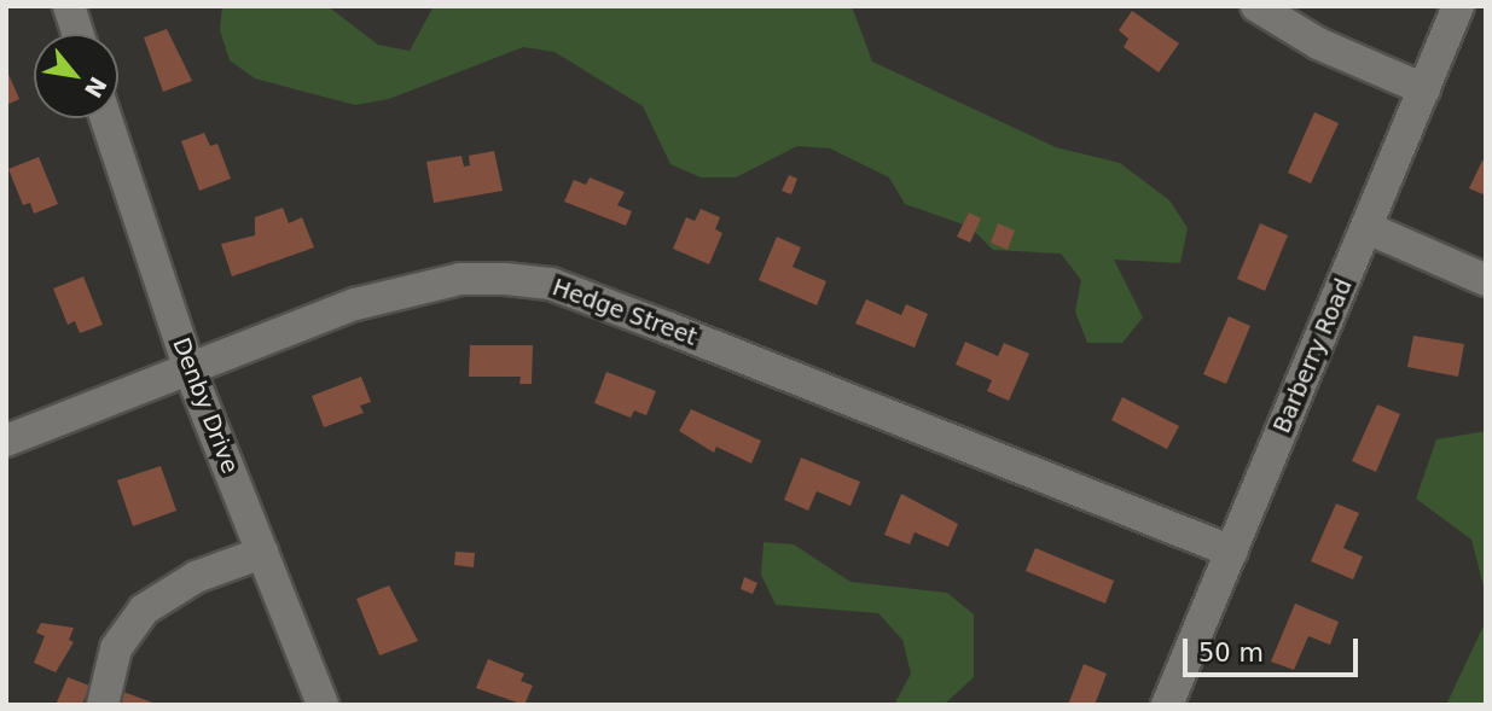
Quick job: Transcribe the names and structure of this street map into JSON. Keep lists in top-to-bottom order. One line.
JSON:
{"streets":{"street":["Hedge Street","Barberry Road","Denby Drive"]},"crossings":[["Hedge Street","Barberry Road"],["Hedge Street","Denby Drive"]],"scale_bar":"50 m","north":"bottom right"}
